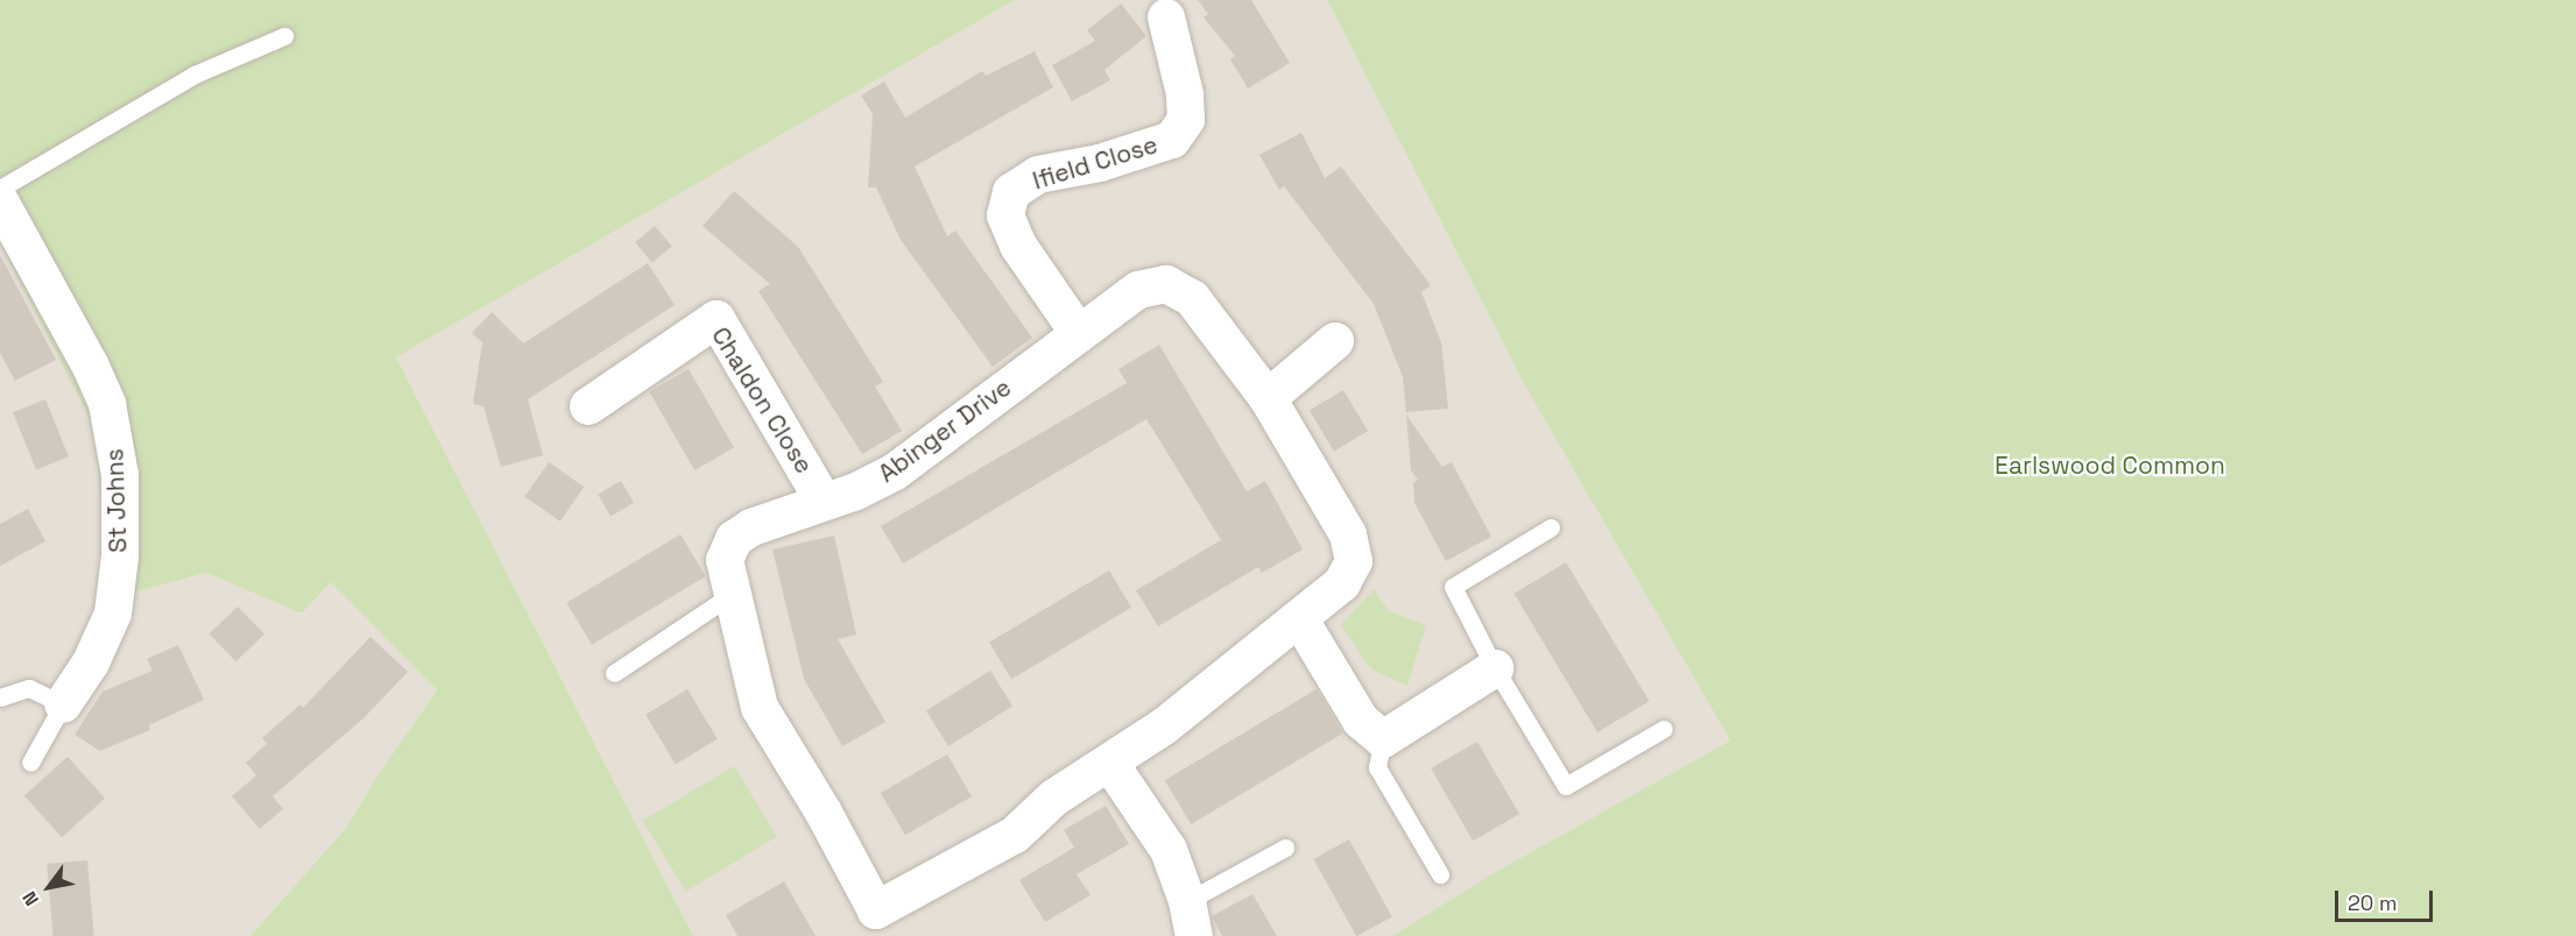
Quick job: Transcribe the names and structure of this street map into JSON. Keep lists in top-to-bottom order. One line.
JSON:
{"streets":{"street":["Ifield Close","Chaldon Close","Abinger Drive","St Johns"]},"crossings":[["Ifield Close","Abinger Drive"],["Chaldon Close","Abinger Drive"]],"parks":["Earlswood Common"],"scale_bar":"20 m","north":"bottom left"}
